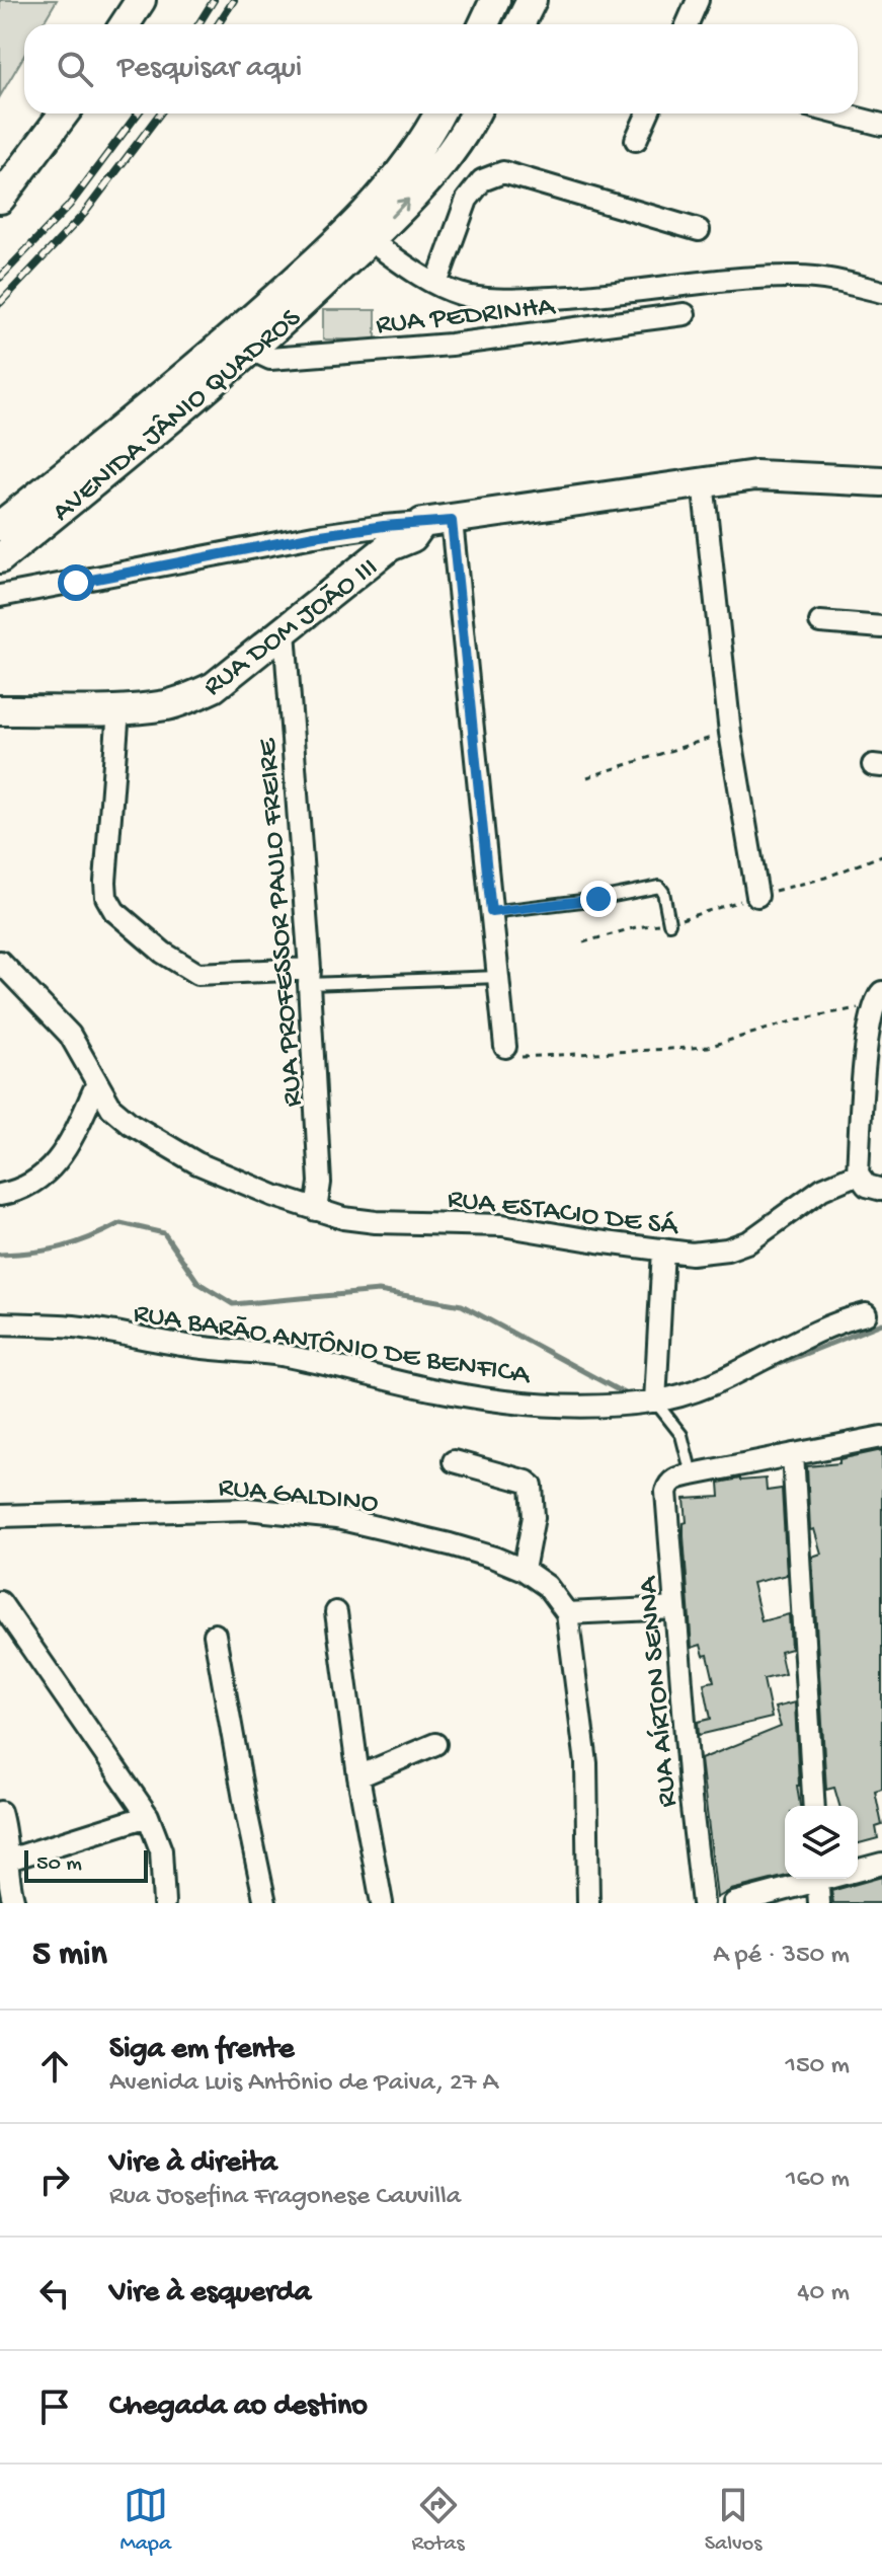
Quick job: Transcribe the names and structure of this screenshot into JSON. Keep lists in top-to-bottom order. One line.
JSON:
{"streets":{"main road":["AVENIDA JÂNIO QUADROS","RUA DOM JOÃO III"],"street":["RUA PEDRINHA","RUA PROFESSOR PAULO FREIRE","RUA ESTACIO DE SÁ","RUA BARÃO ANTÔNIO DE BENFICA","RUA GALDINO","RUA AÍRTON SENNA"]},"crossings":[["RUA PEDRINHA","AVENIDA JÂNIO QUADROS"],["RUA DOM JOÃO III","RUA PROFESSOR PAULO FREIRE"],["RUA PROFESSOR PAULO FREIRE","RUA ESTACIO DE SÁ"]],"scale_bar":"50 m","page":{"search":"Pesquisar aqui","scale":"50 m","heading":["5 min","A pé · 350 m"],"list":[["Siga em frente","Avenida Luis Antônio de Paiva, 27 A","150 m"],["Vire à direita","Rua Josefina Fragonese Cauvilla","160 m"],["Vire à esquerda","40 m"],"Chegada ao destino"],"nav":["Mapa","Rotas","Salvos"]}}
